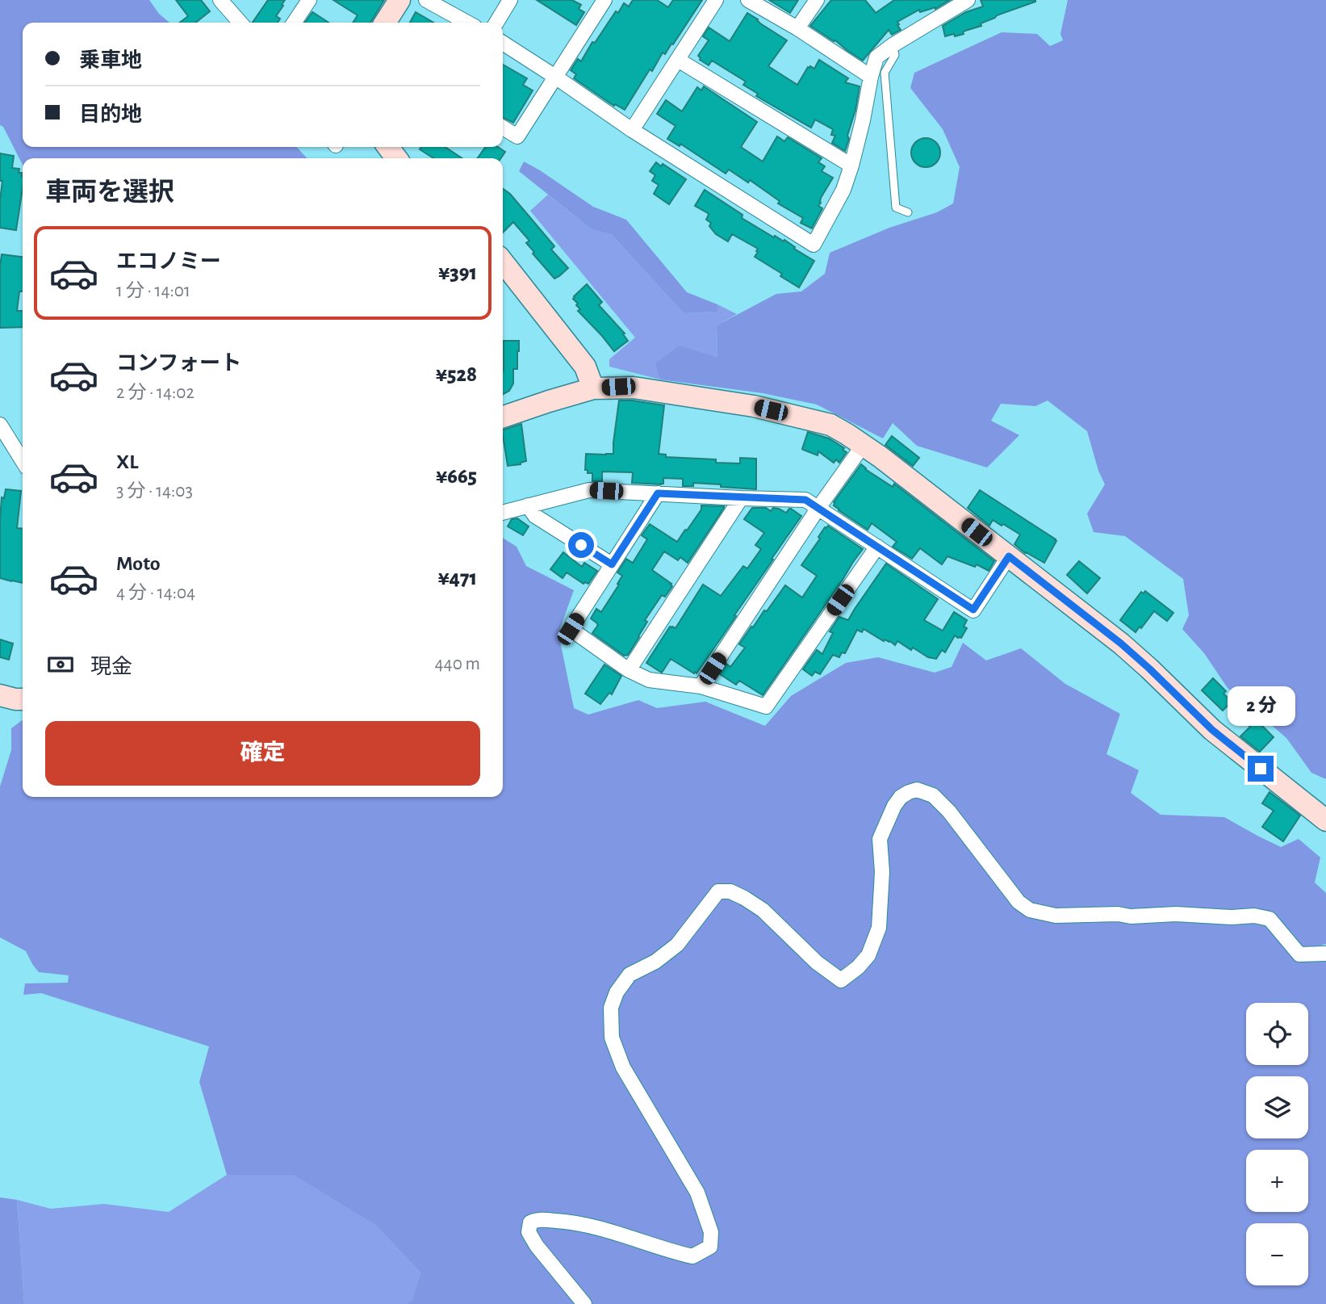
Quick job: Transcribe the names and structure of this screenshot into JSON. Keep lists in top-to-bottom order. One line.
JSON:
{"page":{"banner":["乗車地","目的地"],"heading":"車両を選択","list":[{"name":"エコノミー","note":"1 分 · 14:01","value":"¥391"},{"name":"コンフォート","note":"2 分 · 14:02","value":"¥528"},{"name":"XL","note":"3 分 · 14:03","value":"¥665"},{"name":"Moto","note":"4 分 · 14:04","value":"¥471"}],"pay":["現金","440 m"],"bubble":"2 分","buttons":"確定","map_buttons":["+","−"]}}
